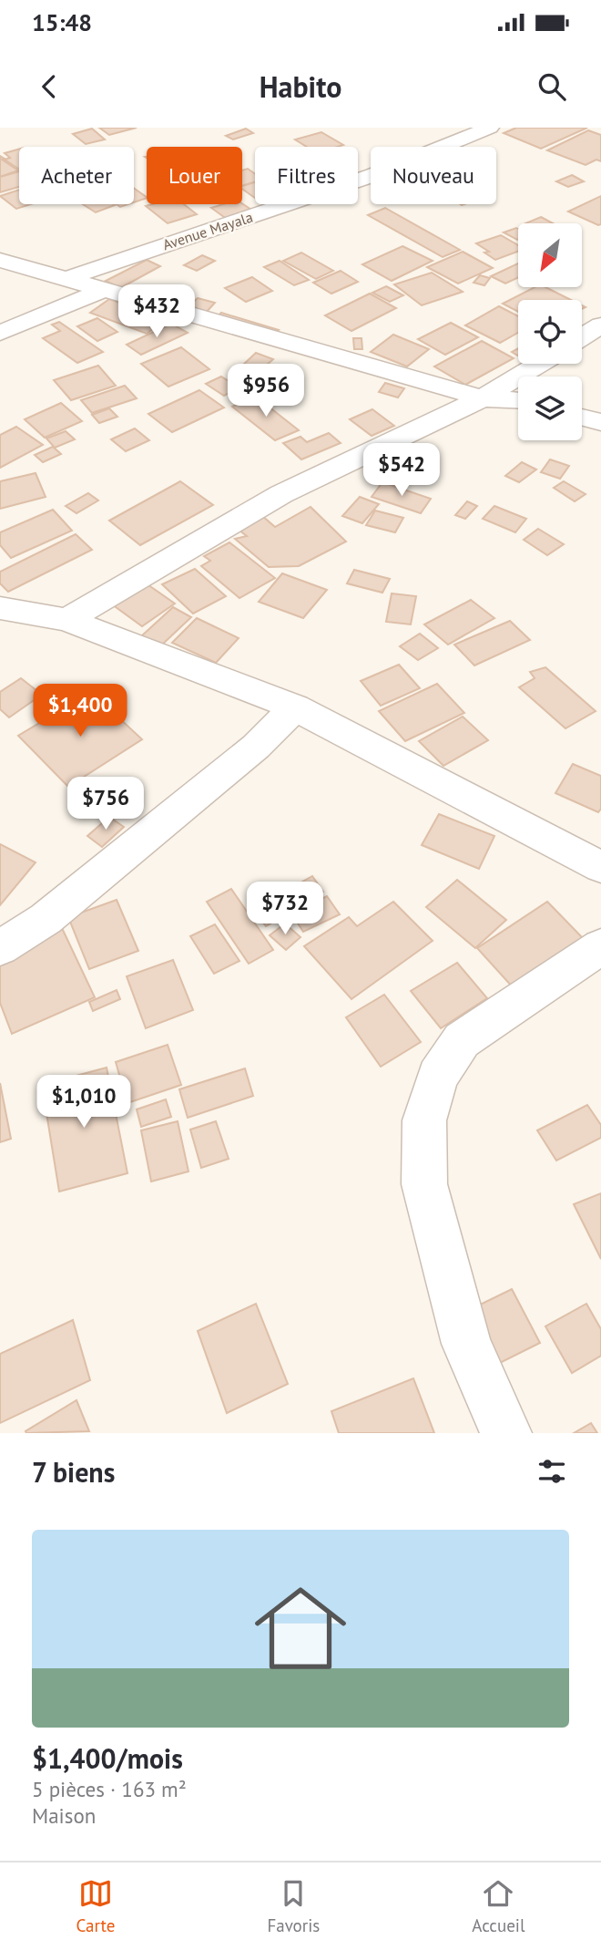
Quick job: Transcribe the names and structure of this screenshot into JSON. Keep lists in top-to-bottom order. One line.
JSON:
{"streets":{"street":["Avenue Mayala"]},"north":"bottom left","page":{"status":"15:48","header":"Habito","chip":["Acheter","Louer","Filtres","Nouveau"],"price":["$432","$956","$542","$1,400","$756","$732","$1,010"],"heading":"7 biens","list":[{"name":"$1,400/mois","note":"5 pièces · 163 m² · Maison"}],"tabs":["Carte","Favoris","Accueil"]}}
